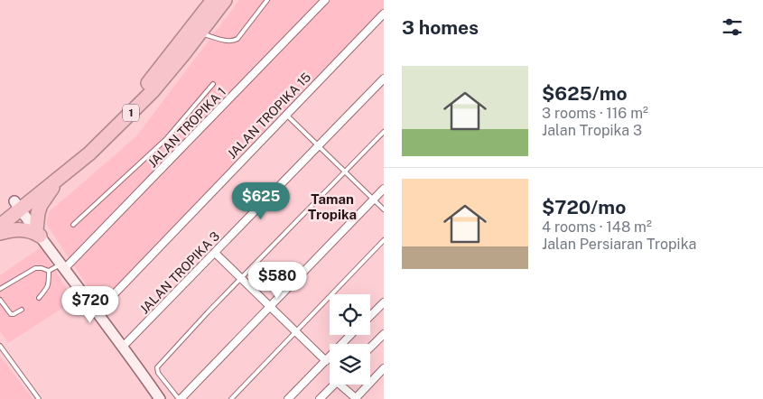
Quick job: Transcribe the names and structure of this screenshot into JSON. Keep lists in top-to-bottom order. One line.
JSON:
{"streets":{"highway":["1"],"street":["JALAN TROPIKA 15","JALAN TROPIKA 1","JALAN TROPIKA 3"]},"districts":["Taman Tropika"],"page":{"heading":"3 homes","list":[{"name":"$625/mo","note":"3 rooms · 116 m² · Jalan Tropika 3"},{"name":"$720/mo","note":"4 rooms · 148 m² · Jalan Persiaran Tropika"}],"price":["$625","$580","$720"]}}
